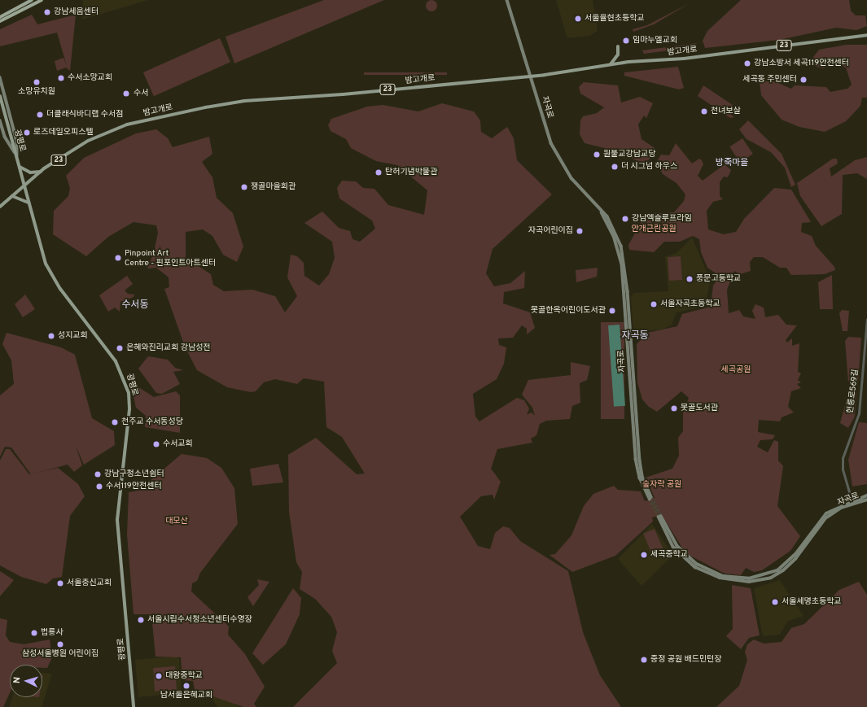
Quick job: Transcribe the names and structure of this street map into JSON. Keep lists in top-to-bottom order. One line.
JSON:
{"streets":{"main road":["23","밤고개로","자곡로","광평로"],"street":["헌릉로569길"]},"crossings":[["밤고개로","자곡로"],["밤고개로","광평로"],["자곡로","헌릉로569길"]],"districts":["방죽마을","수서동","자곡동"],"parks":["안개근린공원","세곡공원","숲자락 공원","대모산"],"places":["강남세움센터","서울율현초등학교","임마누엘교회","강남소방서 세곡119안전센터","수서소망교회","세곡동 주민센터","소망유치원","수서","천녀보살","더클래식바디랩 수서점","로즈데일오피스텔","원불교강남교당","더 시그넘 하우스","탄허기념박물관","쟁골마을회관","강남엑슬루프라임","자곡어린이집","Pinpoint Art Centre - 핀포인트아트센터","풍문고등학교","서울자곡초등학교","못골한옥어린이도서관","성지교회","은혜와진리교회 강남성전","못골도서관","천주교 수서동성당","수서교회","강남구청소년쉼터","수서119안전센터","세곡중학교","서울충신교회","서울세명초등학교","서울시립수서청소년센터수영장","법룡사","삼성서울병원 어린이집","중정 공원 배드민턴장","대왕중학교","남서울은혜교회"],"north":"left"}
